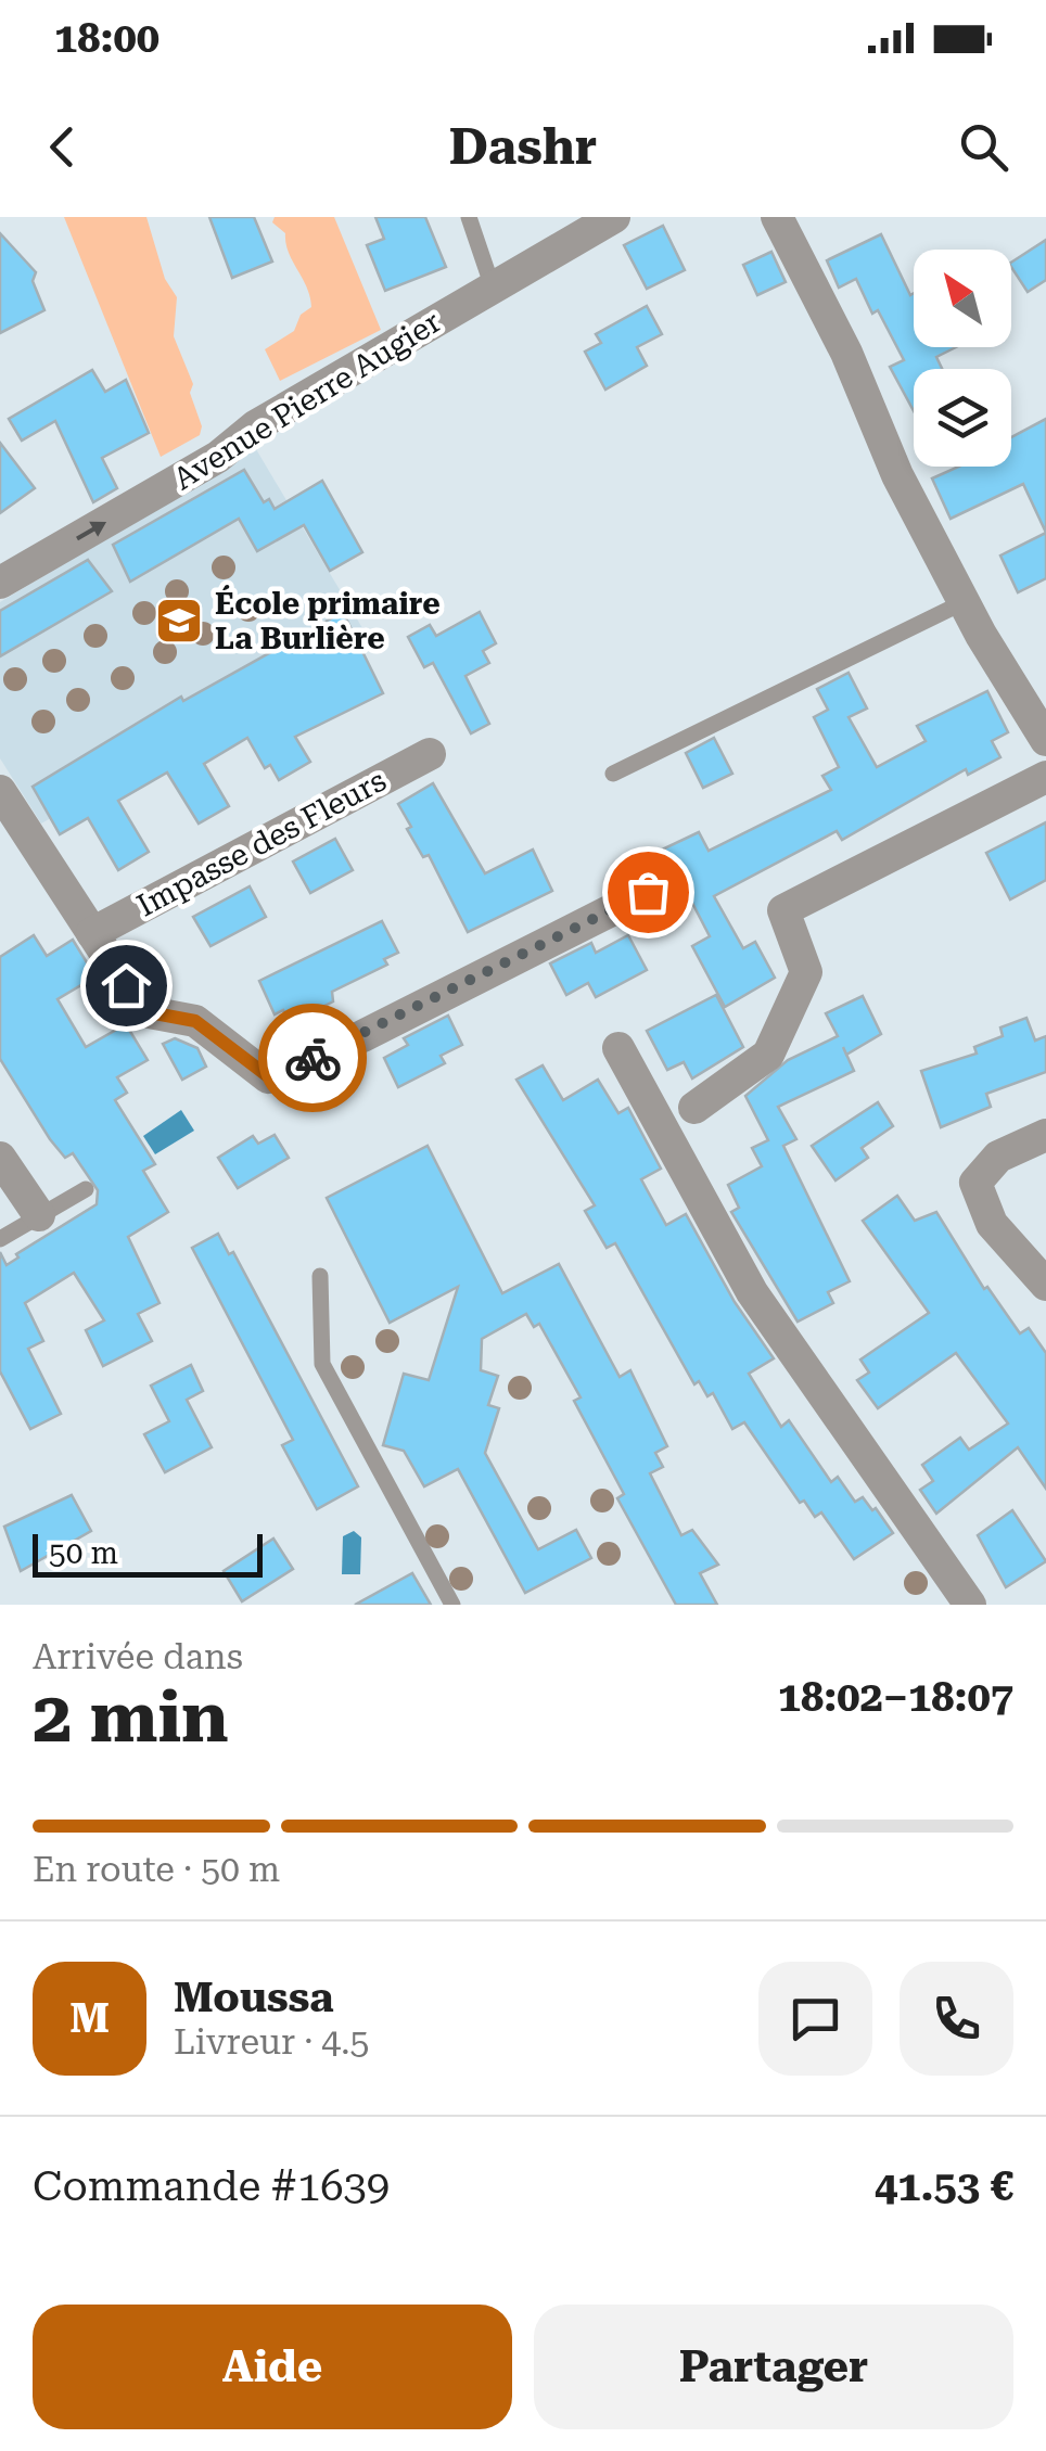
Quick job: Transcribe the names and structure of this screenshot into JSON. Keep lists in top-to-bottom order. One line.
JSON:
{"streets":{"street":["Avenue Pierre Augier","Impasse des Fleurs"]},"one_way":["Avenue Pierre Augier"],"places":{"school or university":["École primaire La Burlière"]},"scale_bar":"50 m","north":"top left","page":{"status":"18:00","header":"Dashr","scale":"50 m","heading":["2 min","Arrivée dans","18:02–18:07"],"panel":["Moussa","Livreur · 4.5","Commande #1639","41.53 €"],"bar":"En route · 50 m","round":"M","buttons":["Aide","Partager"]}}
